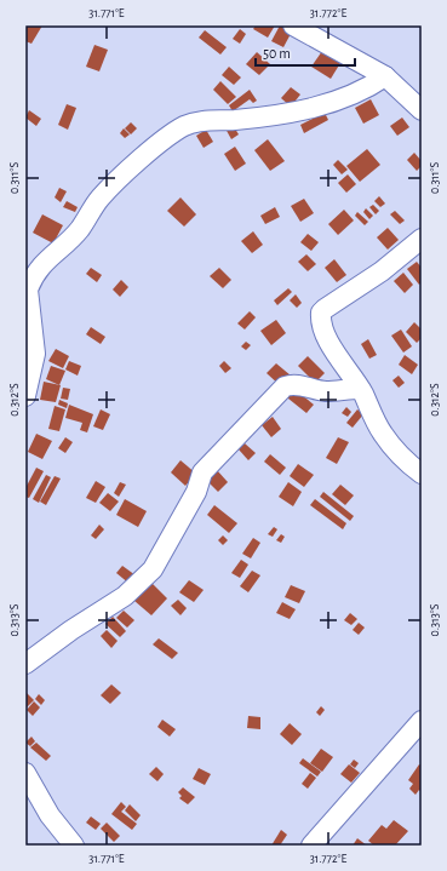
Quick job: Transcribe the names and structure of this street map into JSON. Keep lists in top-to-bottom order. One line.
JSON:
{"scale_bar":"50 m","coordinates":["31.771°E","31.772°E","0.311°S","0.312°S","0.313°S"]}
